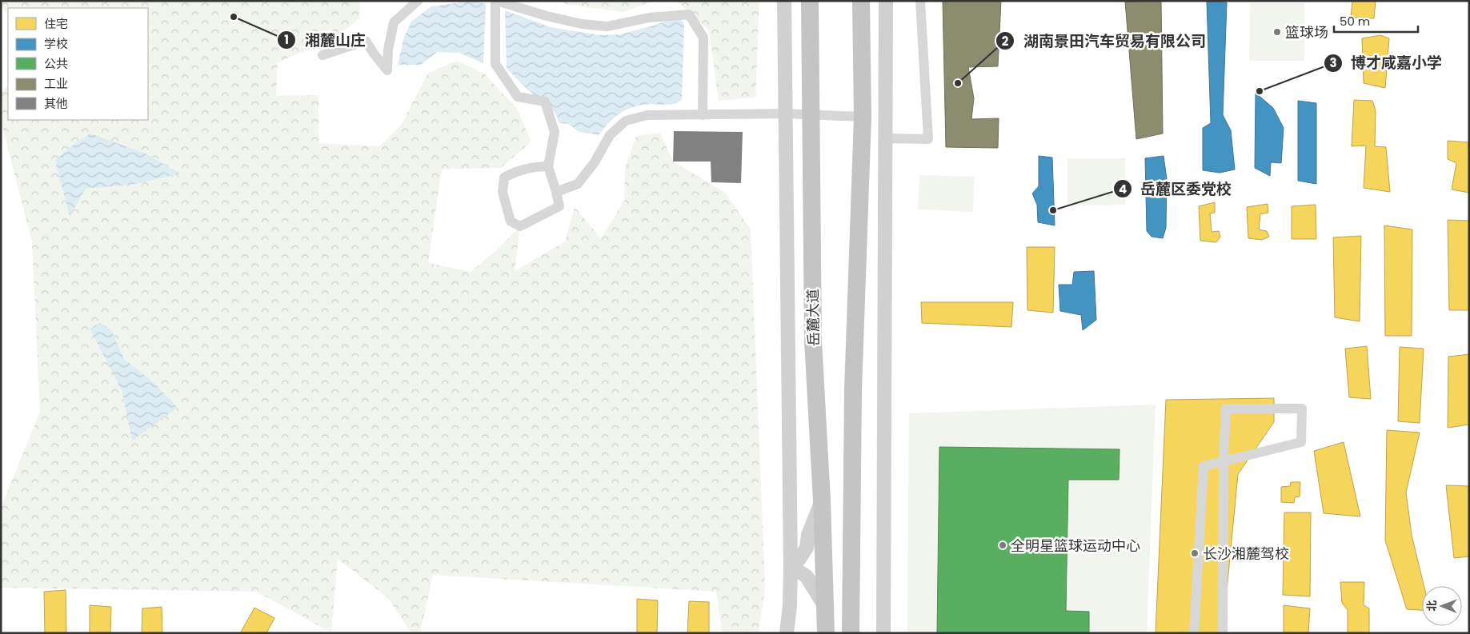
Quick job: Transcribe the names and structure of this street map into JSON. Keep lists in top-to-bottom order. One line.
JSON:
{"streets":{"highway":["岳麓大道"]},"places":["湘麓山庄","篮球场","湖南景田汽车贸易有限公司","博才咸嘉小学","岳麓区委党校","全明星篮球运动中心","长沙湘麓驾校"],"legend":["住宅","学校","公共","工业","其他"],"scale_bar":"50 m","north":"left"}
